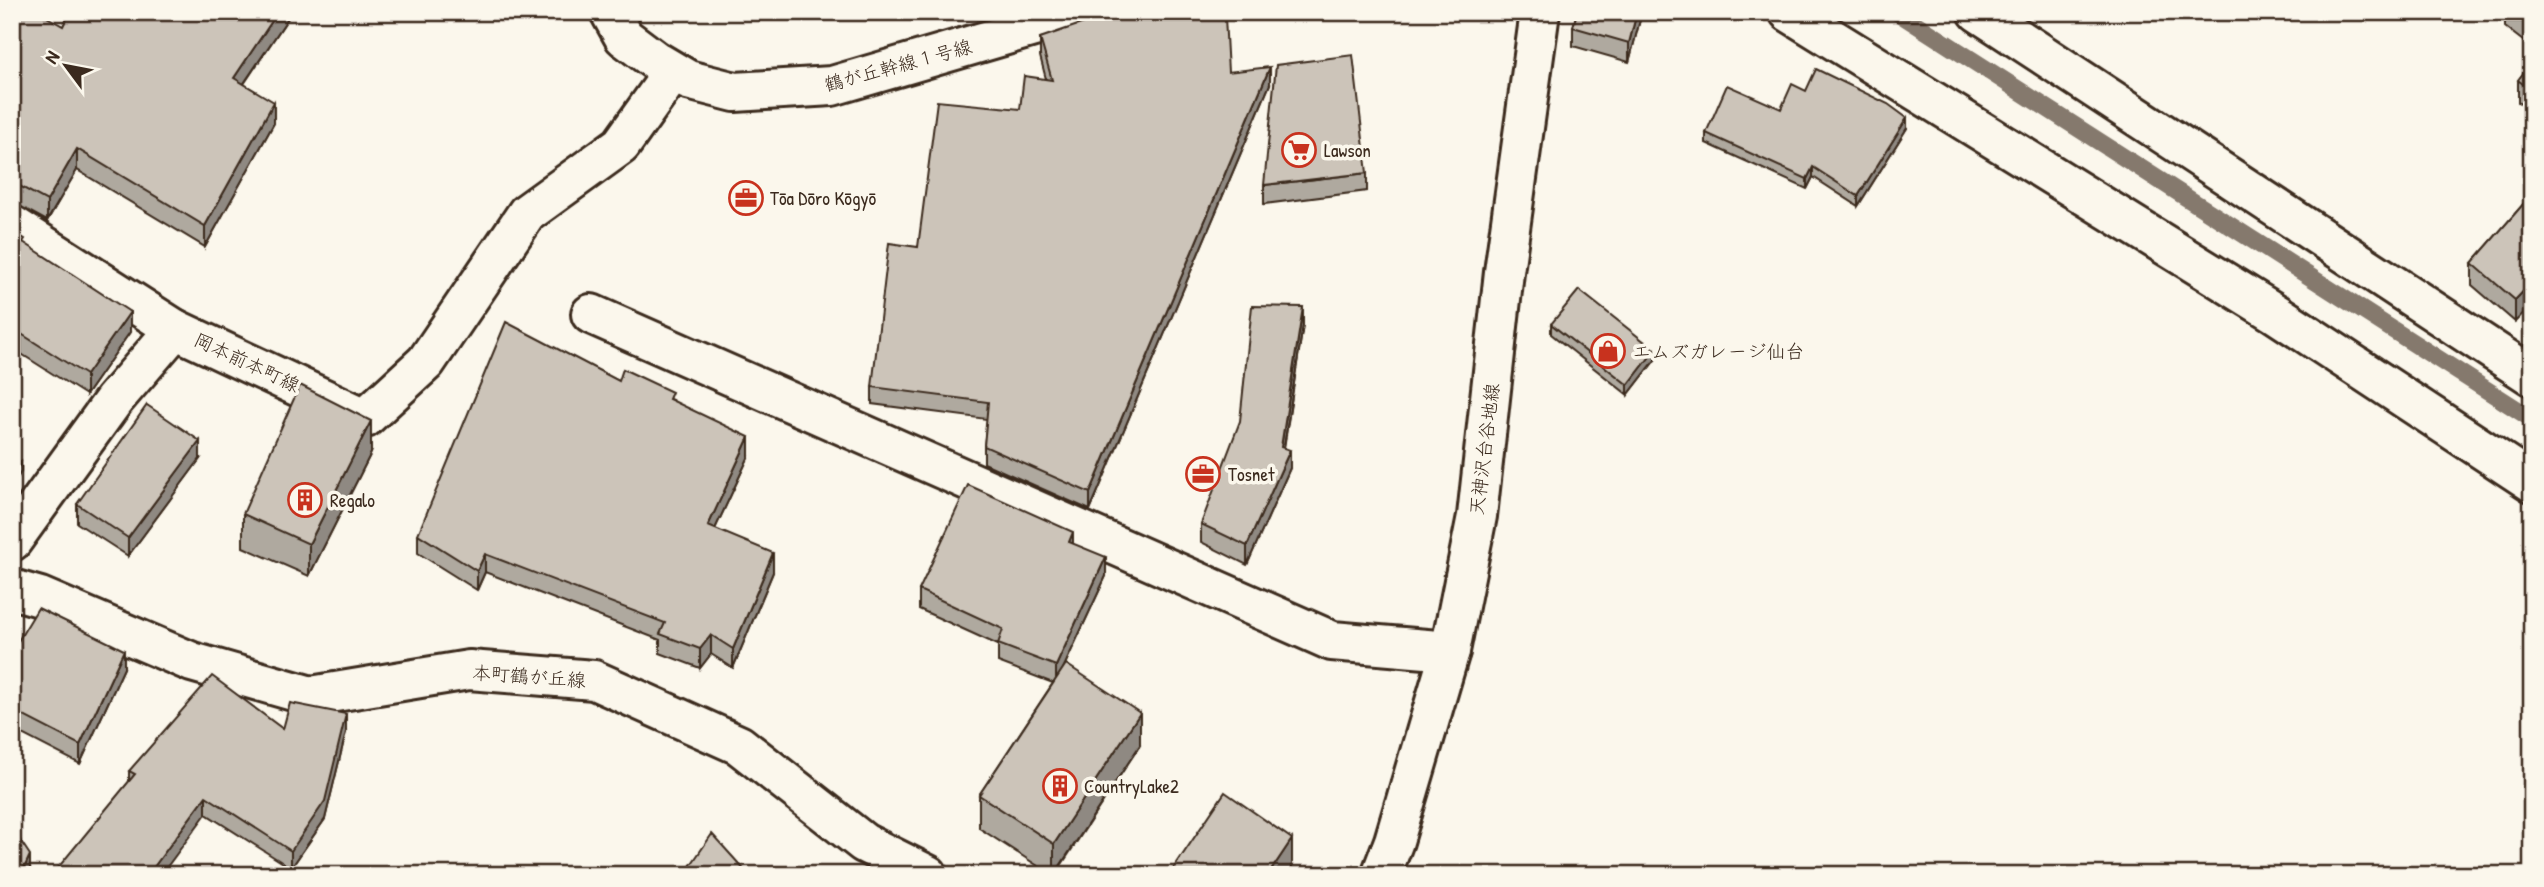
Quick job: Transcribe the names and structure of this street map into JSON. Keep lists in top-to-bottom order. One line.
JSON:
{"streets":{"street":["鶴が丘幹線１号線","岡本前本町線","天神沢台谷地線","本町鶴が丘線"]},"crossings":[["鶴が丘幹線１号線","岡本前本町線"]],"places":{"supermarket":["Lawson"],"office":["Tōa Dōro Kōgyō","Tosnet"],"shop":["エムズガレージ仙台"],"building":["Regalo","CountryLake2"]},"north":"top left"}
